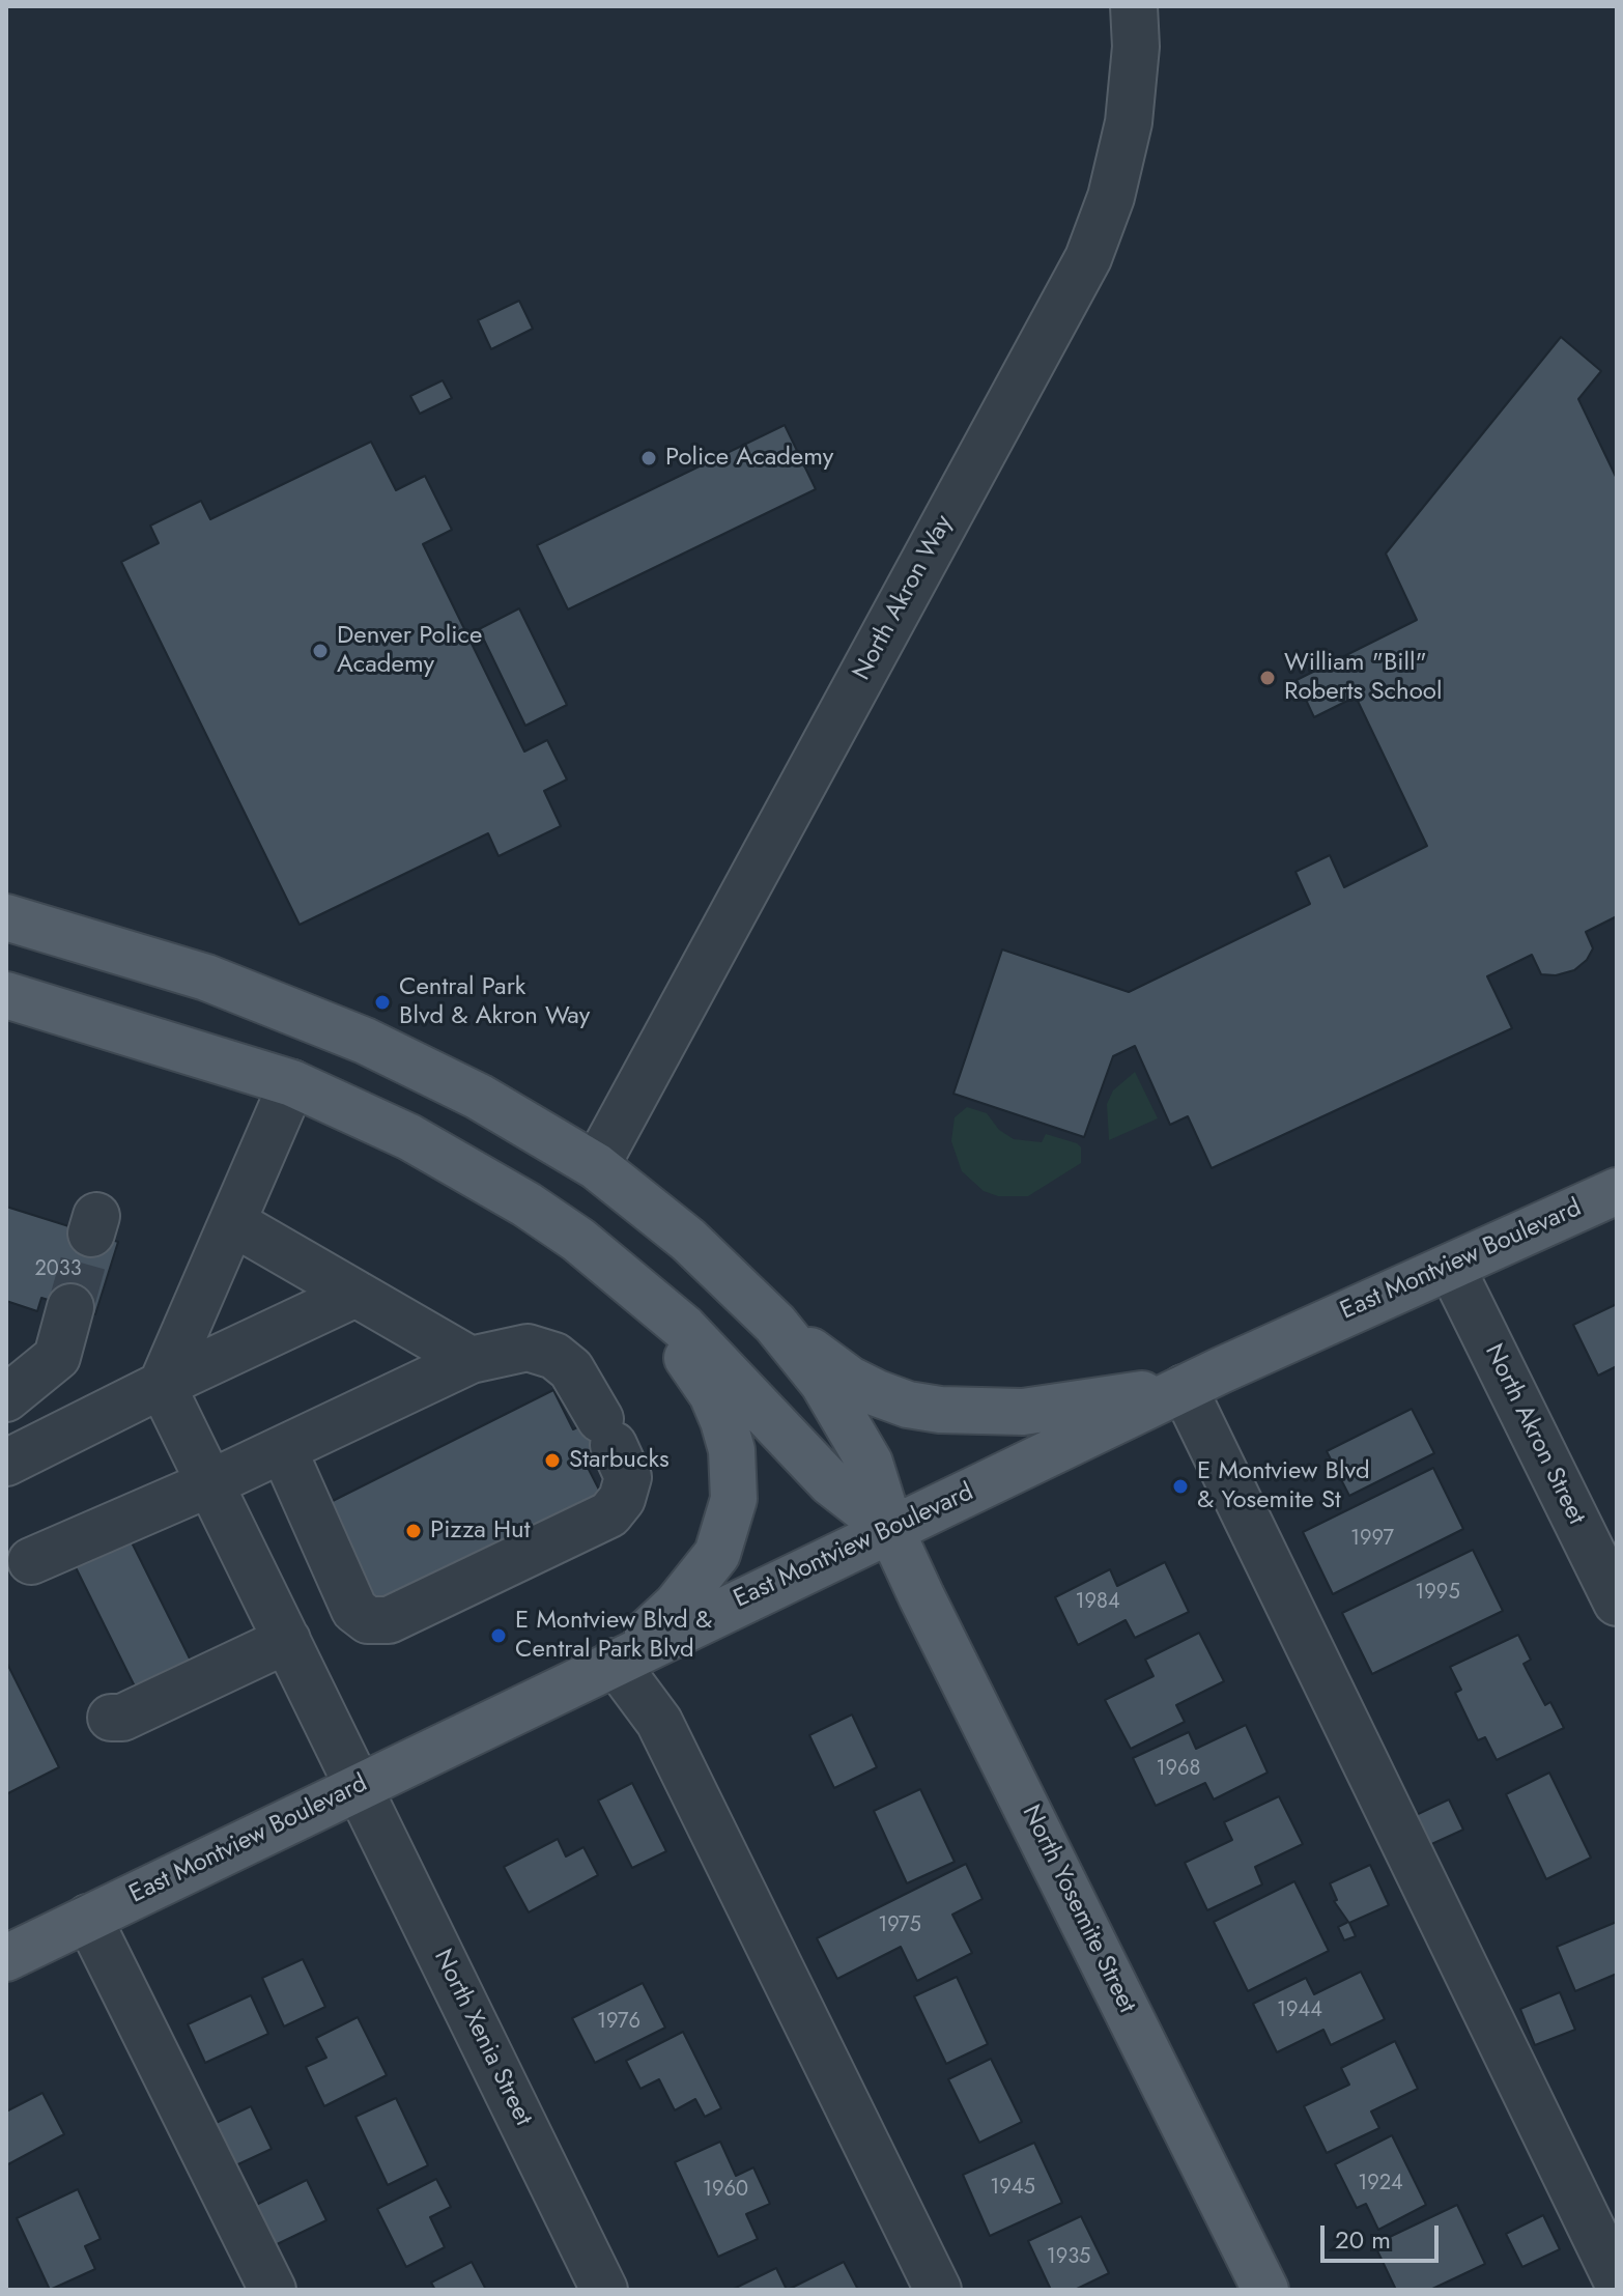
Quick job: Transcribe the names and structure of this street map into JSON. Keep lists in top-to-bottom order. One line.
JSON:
{"streets":{"main road":["East Montview Boulevard","North Yosemite Street"],"street":["North Akron Way","North Akron Street","North Xenia Street"]},"crossings":[["East Montview Boulevard","North Akron Street"],["East Montview Boulevard","North Yosemite Street"],["East Montview Boulevard","North Xenia Street"]],"places":["Police Academy","Denver Police Academy","William \"Bill\" Roberts School","Central Park Blvd & Akron Way","Starbucks","E Montview Blvd & Yosemite St","Pizza Hut","E Montview Blvd & Central Park Blvd"],"house_numbers":["2033","1997","1995","1984","1968","1975","1944","1976","1924","1945","1960","1935"],"scale_bar":"20 m"}
